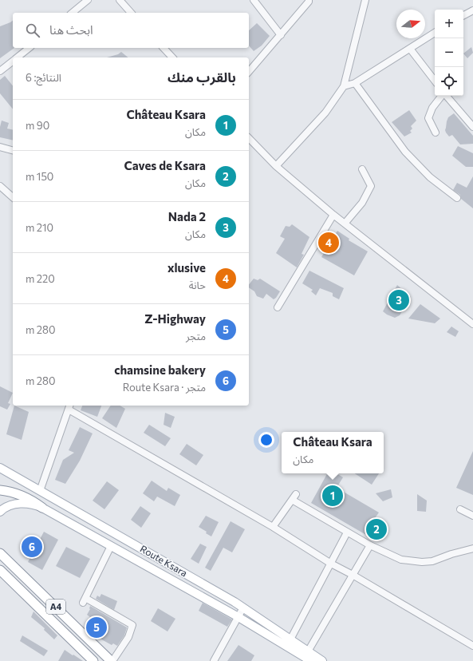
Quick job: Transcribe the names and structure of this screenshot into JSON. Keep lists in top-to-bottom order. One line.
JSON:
{"streets":{"highway":["A4"],"main road":["Route Ksara"]},"north":"right","page":{"map_buttons":["+","−"],"search":"ابحث هنا","heading":["بالقرب منك","النتائج: 6"],"list":[{"mark":"1","name":"Château Ksara","note":"مكان","value":"90 m"},{"mark":"2","name":"Caves de Ksara","note":"مكان","value":"150 m"},{"mark":"3","name":"Nada 2","note":"مكان","value":"210 m"},{"mark":"4","name":"xlusive","note":"حانة","value":"220 m"},{"mark":"5","name":"Z-Highway","note":"متجر","value":"280 m"},{"mark":"6","name":"chamsine bakery","note":"متجر · Route Ksara","value":"280 m"}],"pins":["4","3","1","2","6","5"],"popup":["Château Ksara","مكان"]}}
